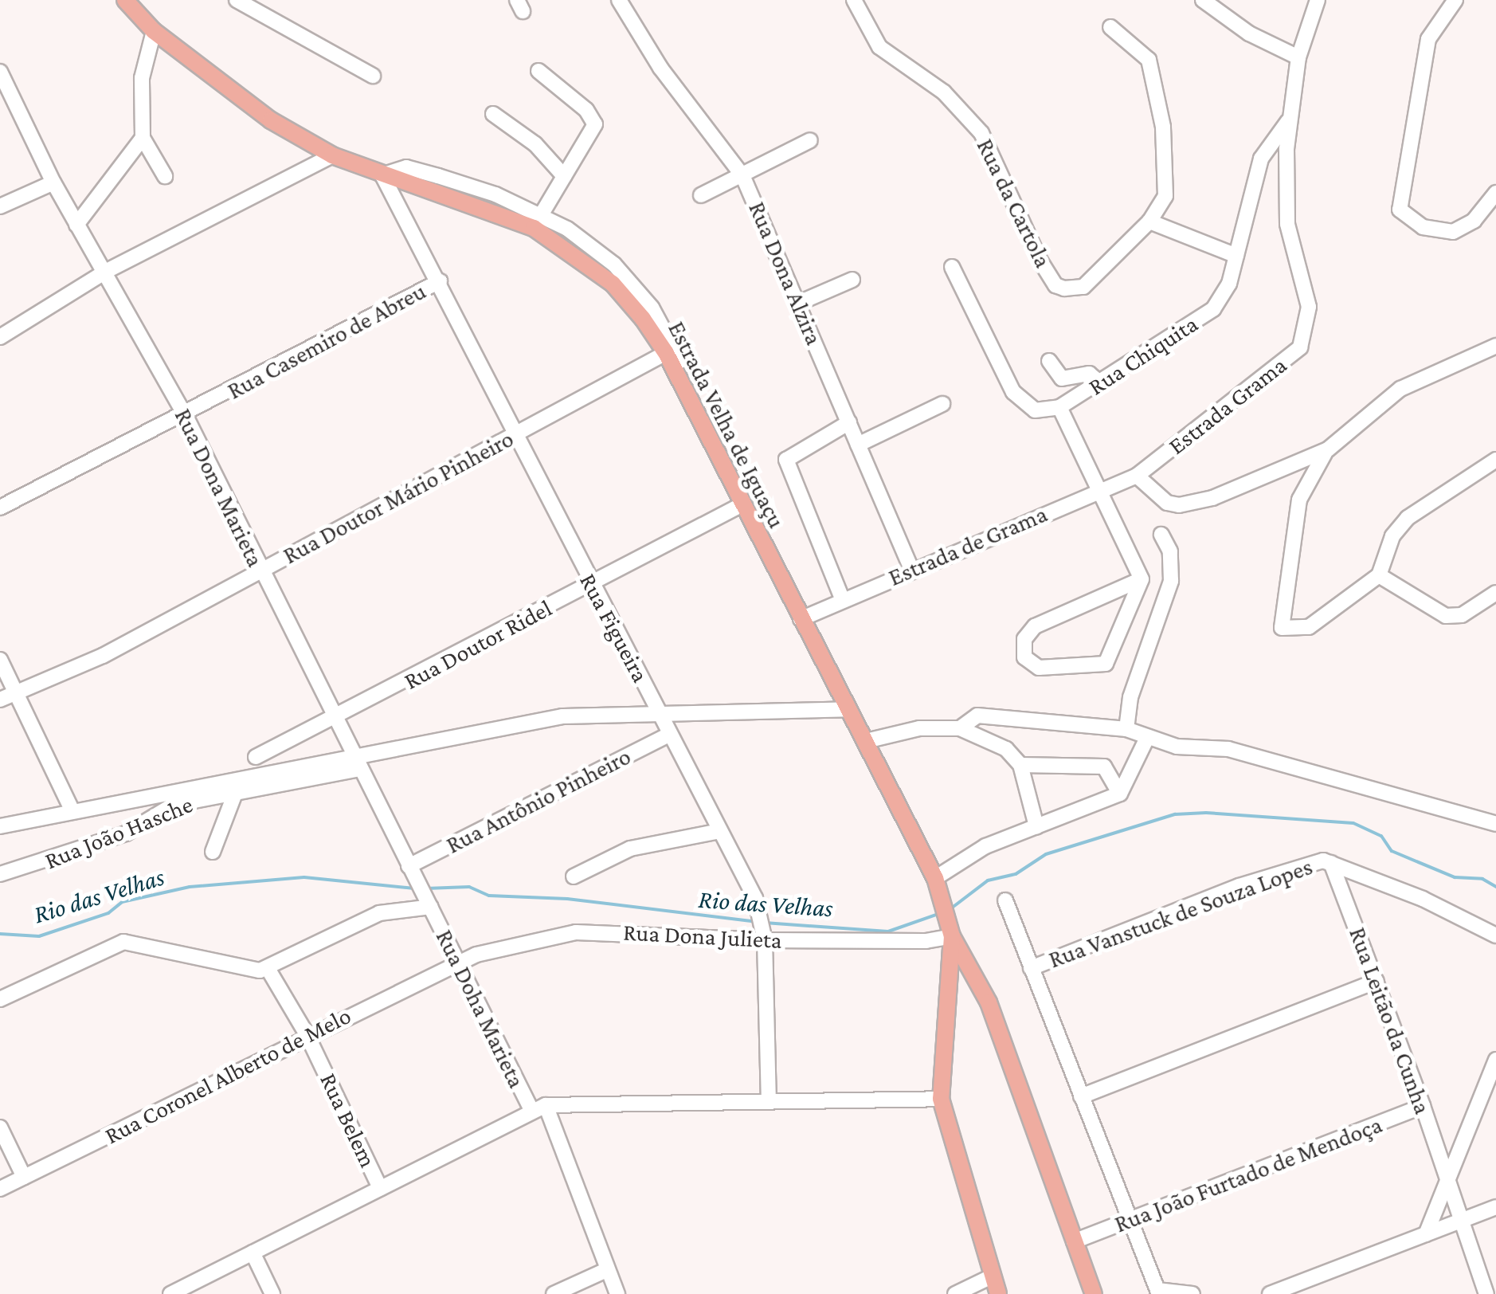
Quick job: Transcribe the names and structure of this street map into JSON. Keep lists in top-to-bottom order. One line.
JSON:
{"streets":{"main road":["Estrada Velha de Iguaçu"],"street":["Rua da Cartola","Rua Dona Alzira","Rua Casemiro de Abreu","Rua Chiquita","Estrada Grama","Rua Dona Marieta","Rua Doutor Mário Pinheiro","Estrada de Grama","Rua Figueira","Rua Doutor Ridel","Rua Antônio Pinheiro","Rua João Hasche","Rua Vanstuck de Souza Lopes","Rua Dona Julieta","Rua Doha Marieta","Rua Leitão da Cunha","Rua Coronel Alberto de Melo","Rua Belem","Rua João Furtado de Mendoça"]},"crossings":[["Rua Dona Alzira","Estrada de Grama"],["Rua Casemiro de Abreu","Rua Dona Marieta"],["Rua Casemiro de Abreu","Rua Figueira"],["Rua Chiquita","Estrada Grama"],["Estrada Grama","Estrada de Grama"],["Estrada Velha de Iguaçu","Rua Doutor Mário Pinheiro"],["Estrada Velha de Iguaçu","Estrada de Grama"],["Estrada Velha de Iguaçu","Rua Figueira"],["Estrada Velha de Iguaçu","Rua Doutor Ridel"],["Estrada Velha de Iguaçu","Rua Dona Julieta"],["Estrada Velha de Iguaçu","Rua João Furtado de Mendoça"],["Rua Dona Marieta","Rua Doutor Mário Pinheiro"],["Rua Dona Marieta","Rua Doutor Ridel"],["Rua Dona Marieta","Rua Antônio Pinheiro"],["Rua Dona Marieta","Rua Doha Marieta"],["Rua Doutor Mário Pinheiro","Rua Figueira"],["Rua Figueira","Rua Doutor Ridel"],["Rua Figueira","Rua Antônio Pinheiro"],["Rua Figueira","Rua Dona Julieta"],["Rua Vanstuck de Souza Lopes","Rua Leitão da Cunha"],["Rua Dona Julieta","Rua Doha Marieta"],["Rua Dona Julieta","Rua Coronel Alberto de Melo"],["Rua Doha Marieta","Rua Coronel Alberto de Melo"],["Rua Leitão da Cunha","Rua João Furtado de Mendoça"],["Rua Coronel Alberto de Melo","Rua Belem"]],"water":["Rio das Velhas"]}
